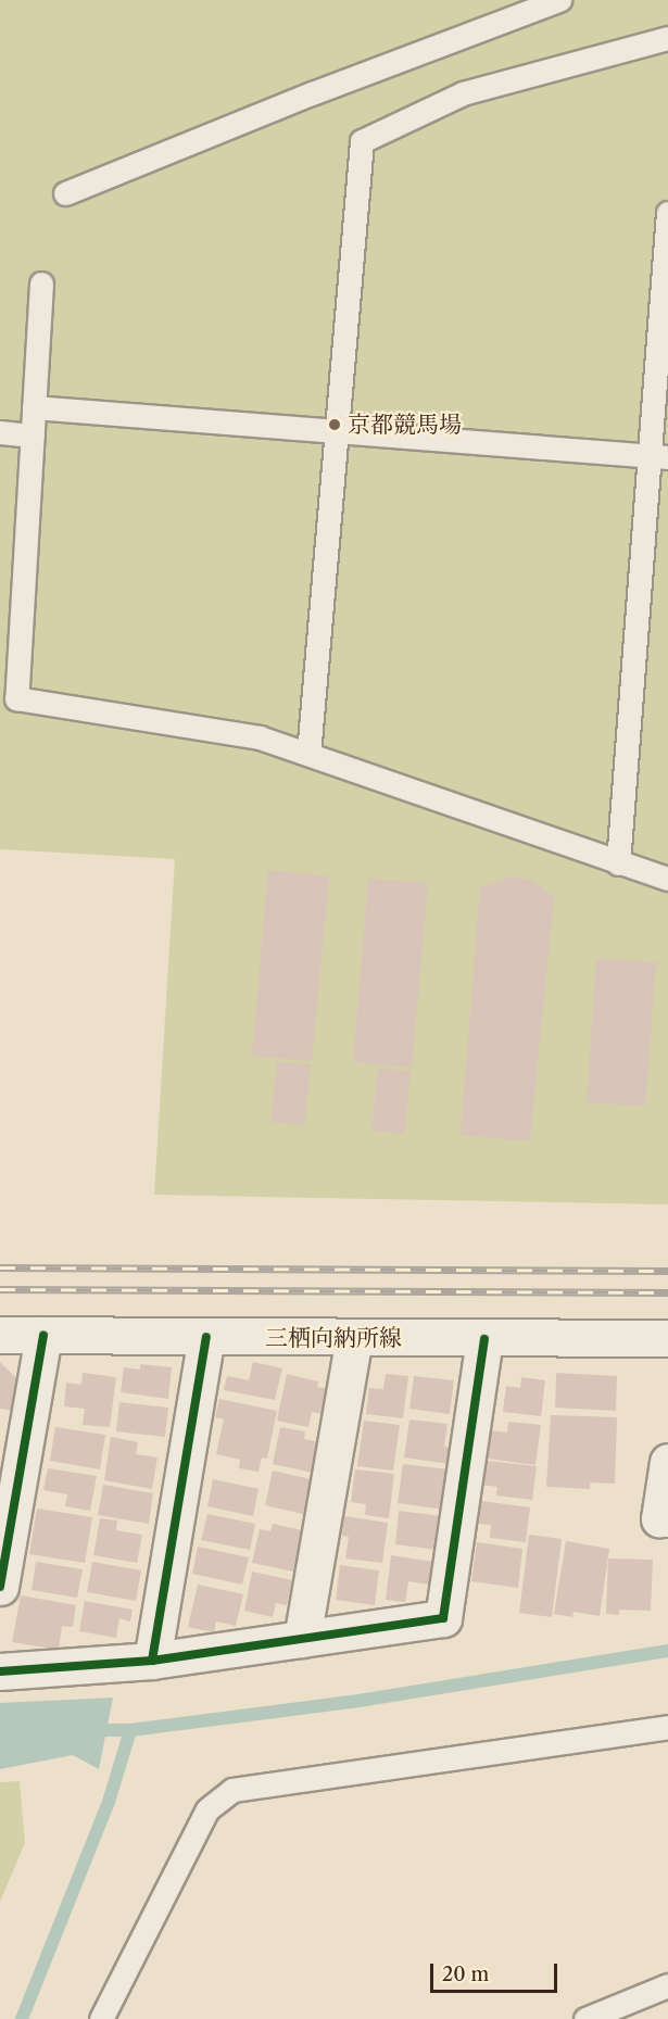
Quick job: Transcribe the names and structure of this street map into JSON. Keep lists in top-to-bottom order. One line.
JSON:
{"streets":{"street":["三栖向納所線"]},"places":["京都競馬場"],"scale_bar":"20 m"}
